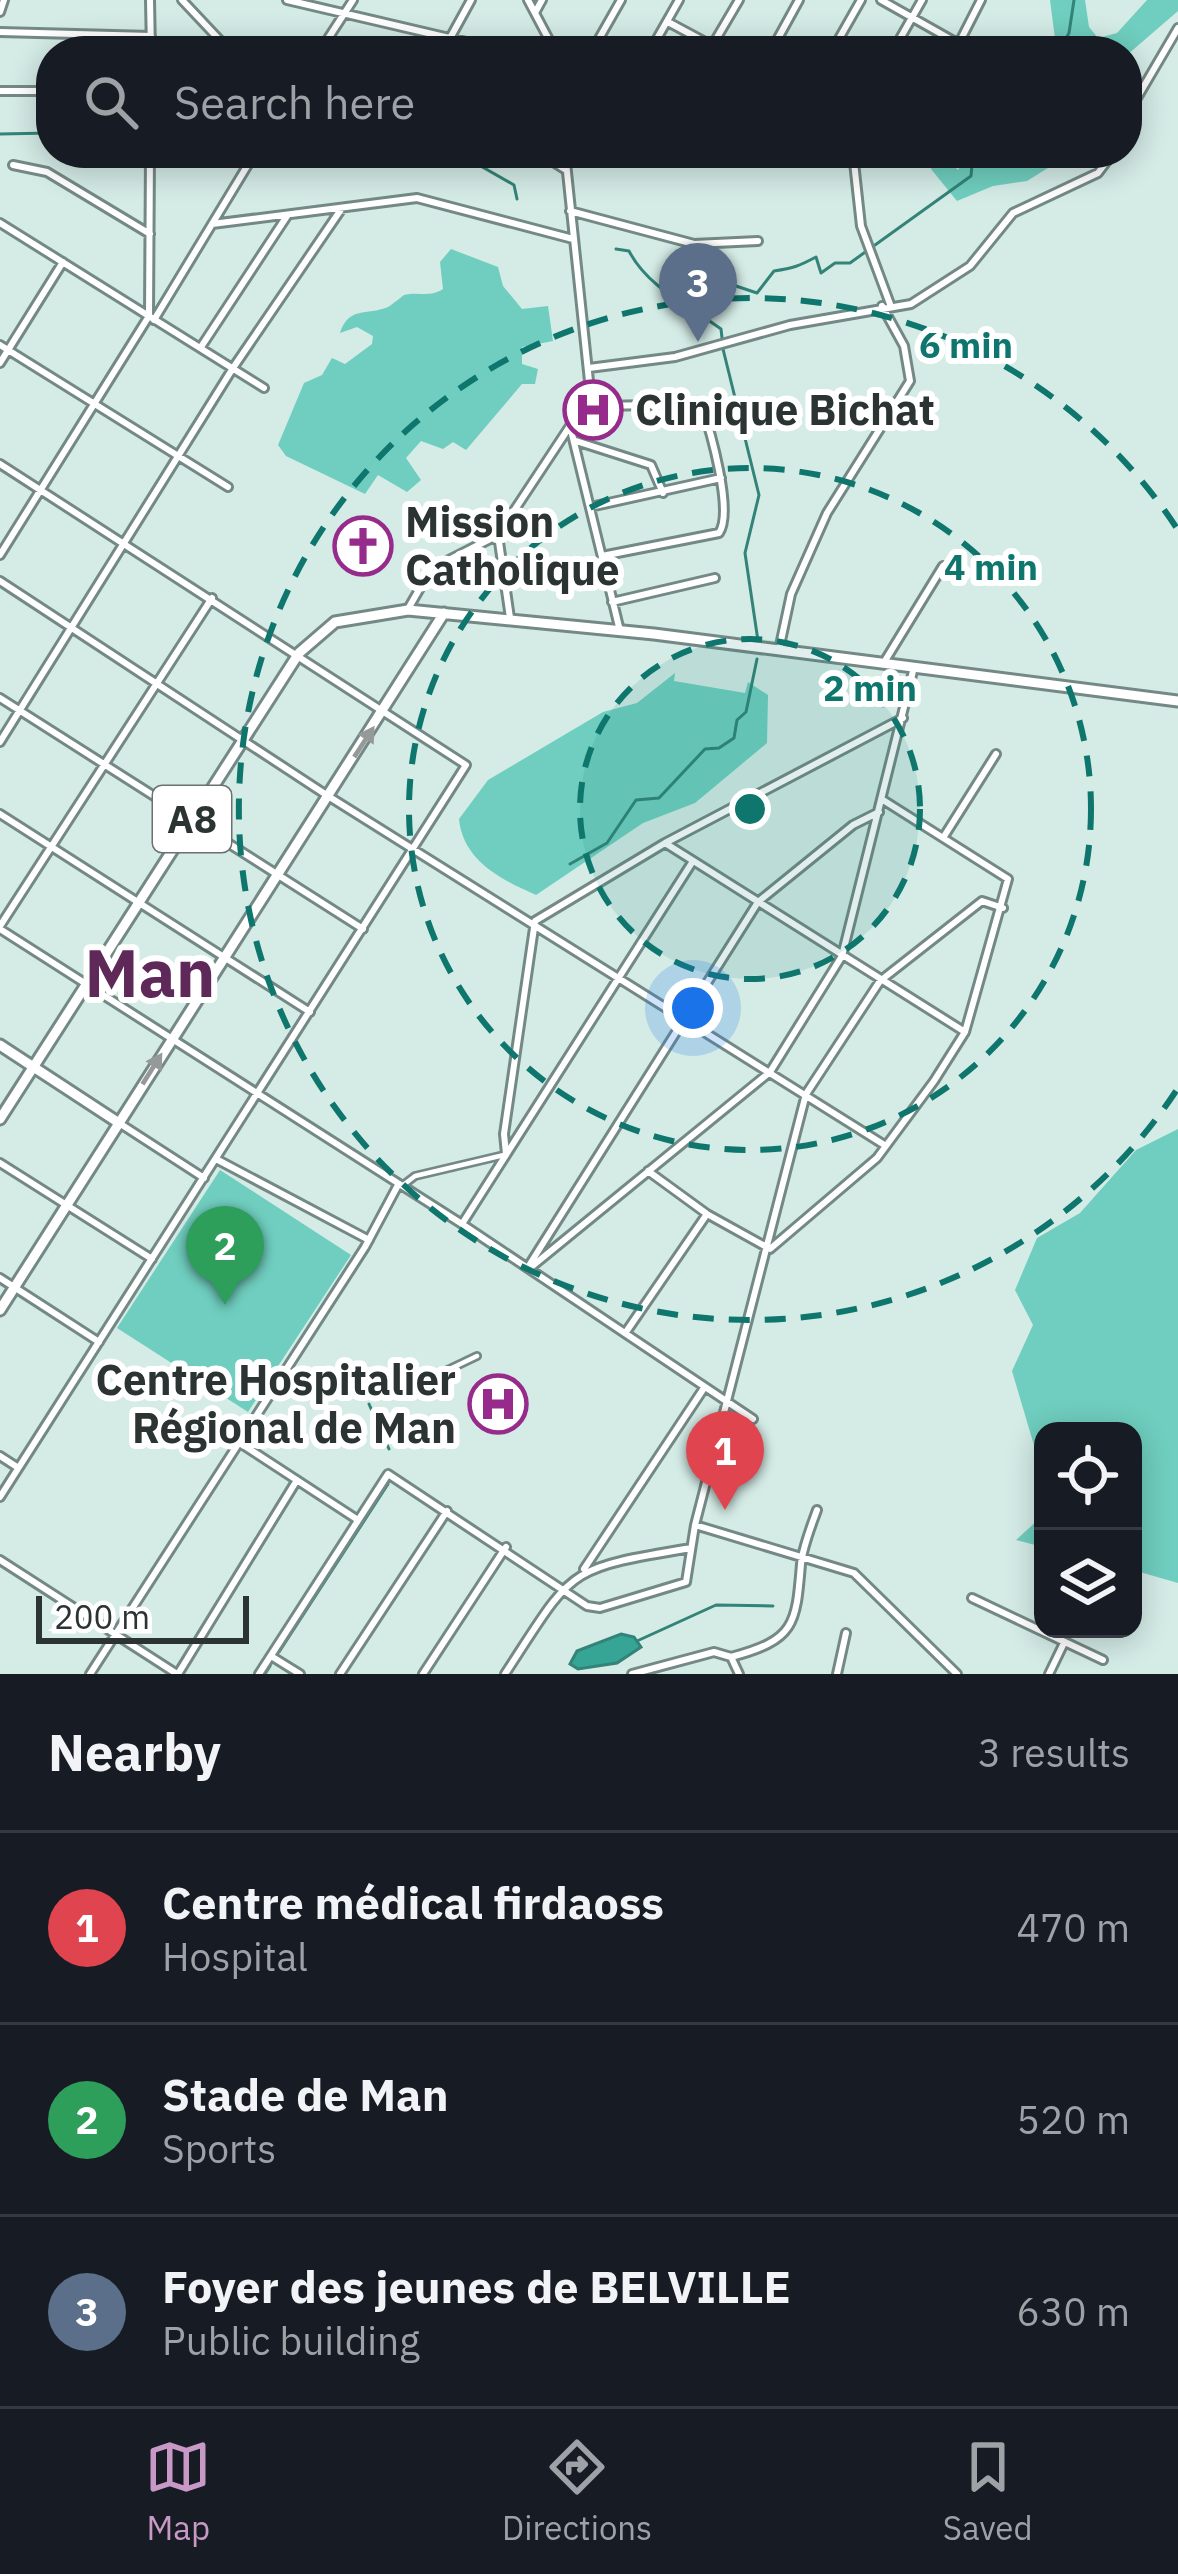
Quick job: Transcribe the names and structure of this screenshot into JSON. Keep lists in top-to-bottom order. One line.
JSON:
{"streets":{"main road":["A8"]},"districts":["Man"],"places":{"hospital":["Clinique Bichat","Centre Hospitalier Régional de Man"],"church":["Mission Catholique"]},"scale_bar":"200 m","page":{"search":"Search here","pins":["3","2","1"],"scale":"200 m","heading":["Nearby","3 results"],"list":[{"mark":"1","name":"Centre médical firdaoss","note":"Hospital","value":"470 m"},{"mark":"2","name":"Stade de Man","note":"Sports","value":"520 m"},{"mark":"3","name":"Foyer des jeunes de BELVILLE","note":"Public building","value":"630 m"}],"nav":["Map","Directions","Saved"]},"rings":["6 min","4 min","2 min"]}
